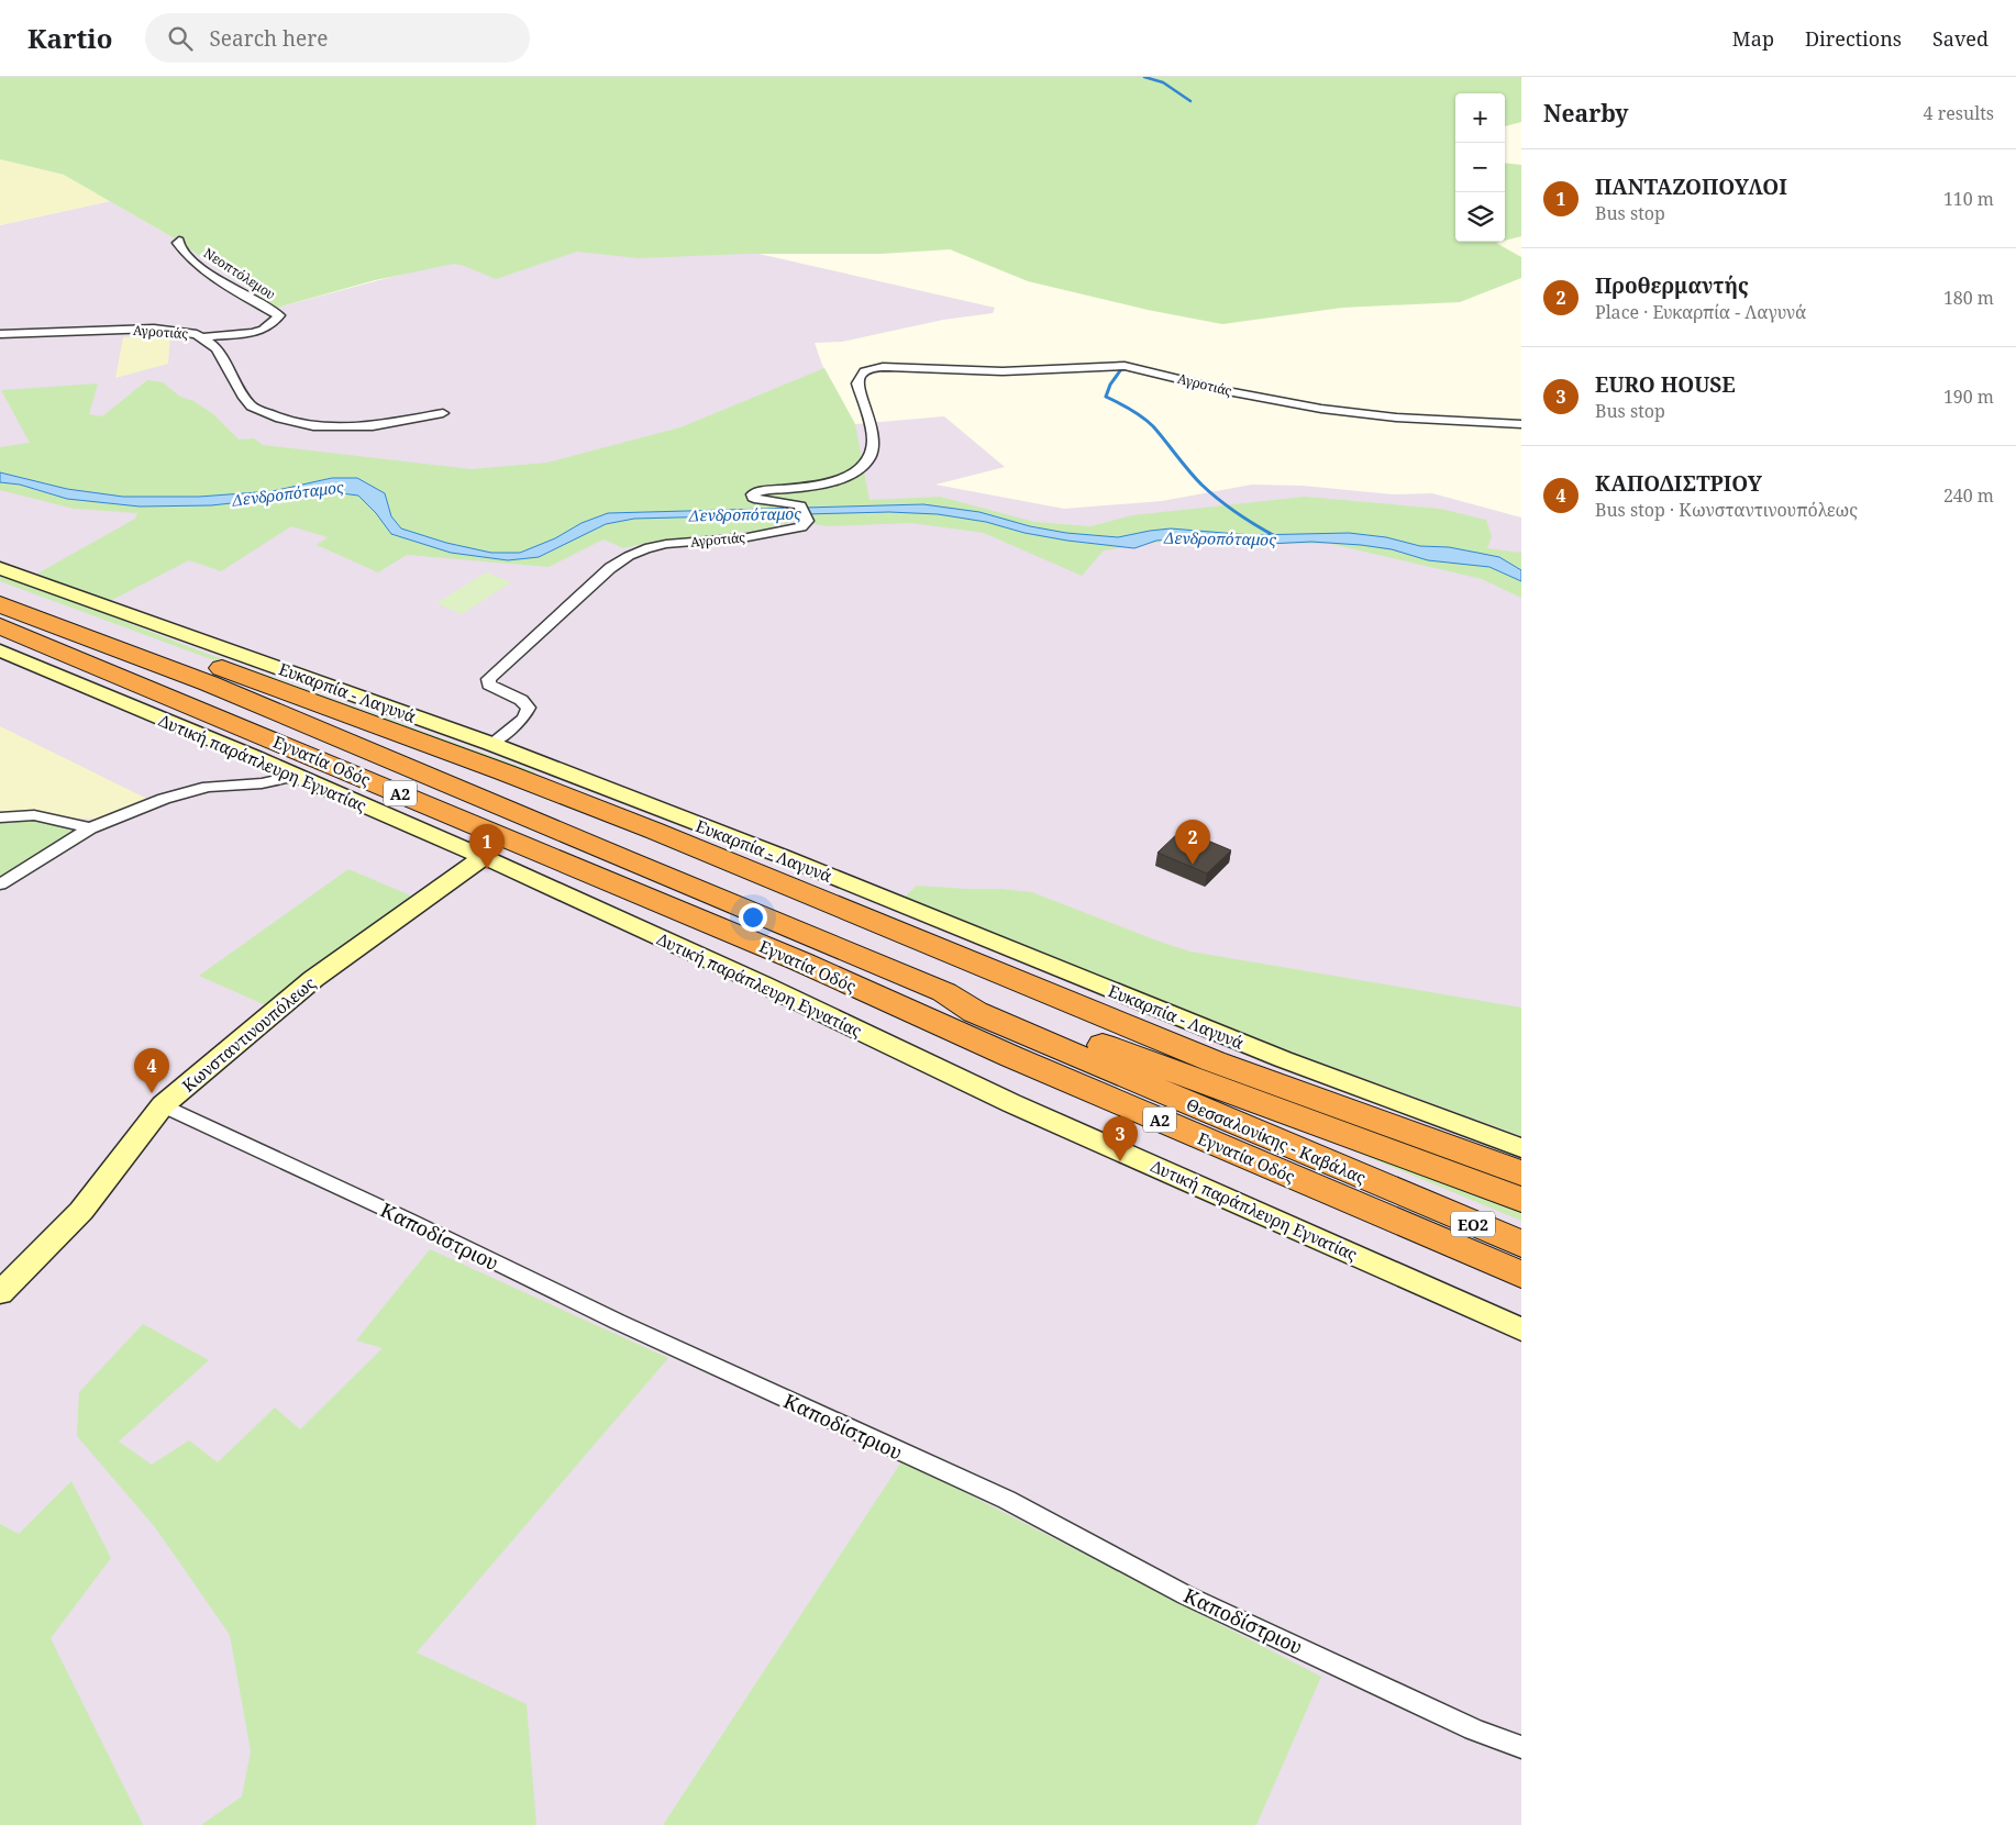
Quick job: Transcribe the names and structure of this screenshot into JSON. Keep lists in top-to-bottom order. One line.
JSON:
{"streets":{"highway":["Εγνατία Οδός","Α2","Θεσσαλονίκης - Καβάλας","ΕΟ2"],"street":["Νεοπτόλεμου","Αγροτιάς","Ευκαρπία - Λαγυνά","Δυτική παράπλευρη Εγνατίας","Κωνσταντινουπόλεως","Καποδίστριου"]},"crossings":[["Νεοπτόλεμου","Αγροτιάς"],["Αγροτιάς","Ευκαρπία - Λαγυνά"],["Εγνατία Οδός","Α2"],["Εγνατία Οδός","Θεσσαλονίκης - Καβάλας"],["Δυτική παράπλευρη Εγνατίας","Κωνσταντινουπόλεως"],["Α2","Θεσσαλονίκης - Καβάλας"],["Κωνσταντινουπόλεως","Καποδίστριου"]],"water":["Δενδροπόταμος"],"page":{"header":"Kartio","search":"Search here","nav":["Map","Directions","Saved"],"heading":["Nearby","4 results"],"map_buttons":["+","−"],"list":[{"mark":"1","name":"ΠΑΝΤΑΖΟΠΟΥΛΟΙ","note":"Bus stop","value":"110 m"},{"mark":"2","name":"Προθερμαντής","note":"Place · Ευκαρπία - Λαγυνά","value":"180 m"},{"mark":"3","name":"EURO HOUSE","note":"Bus stop","value":"190 m"},{"mark":"4","name":"ΚΑΠΟΔΙΣΤΡΙΟΥ","note":"Bus stop · Κωνσταντινουπόλεως","value":"240 m"}],"pins":["2","1","4","3"]}}
